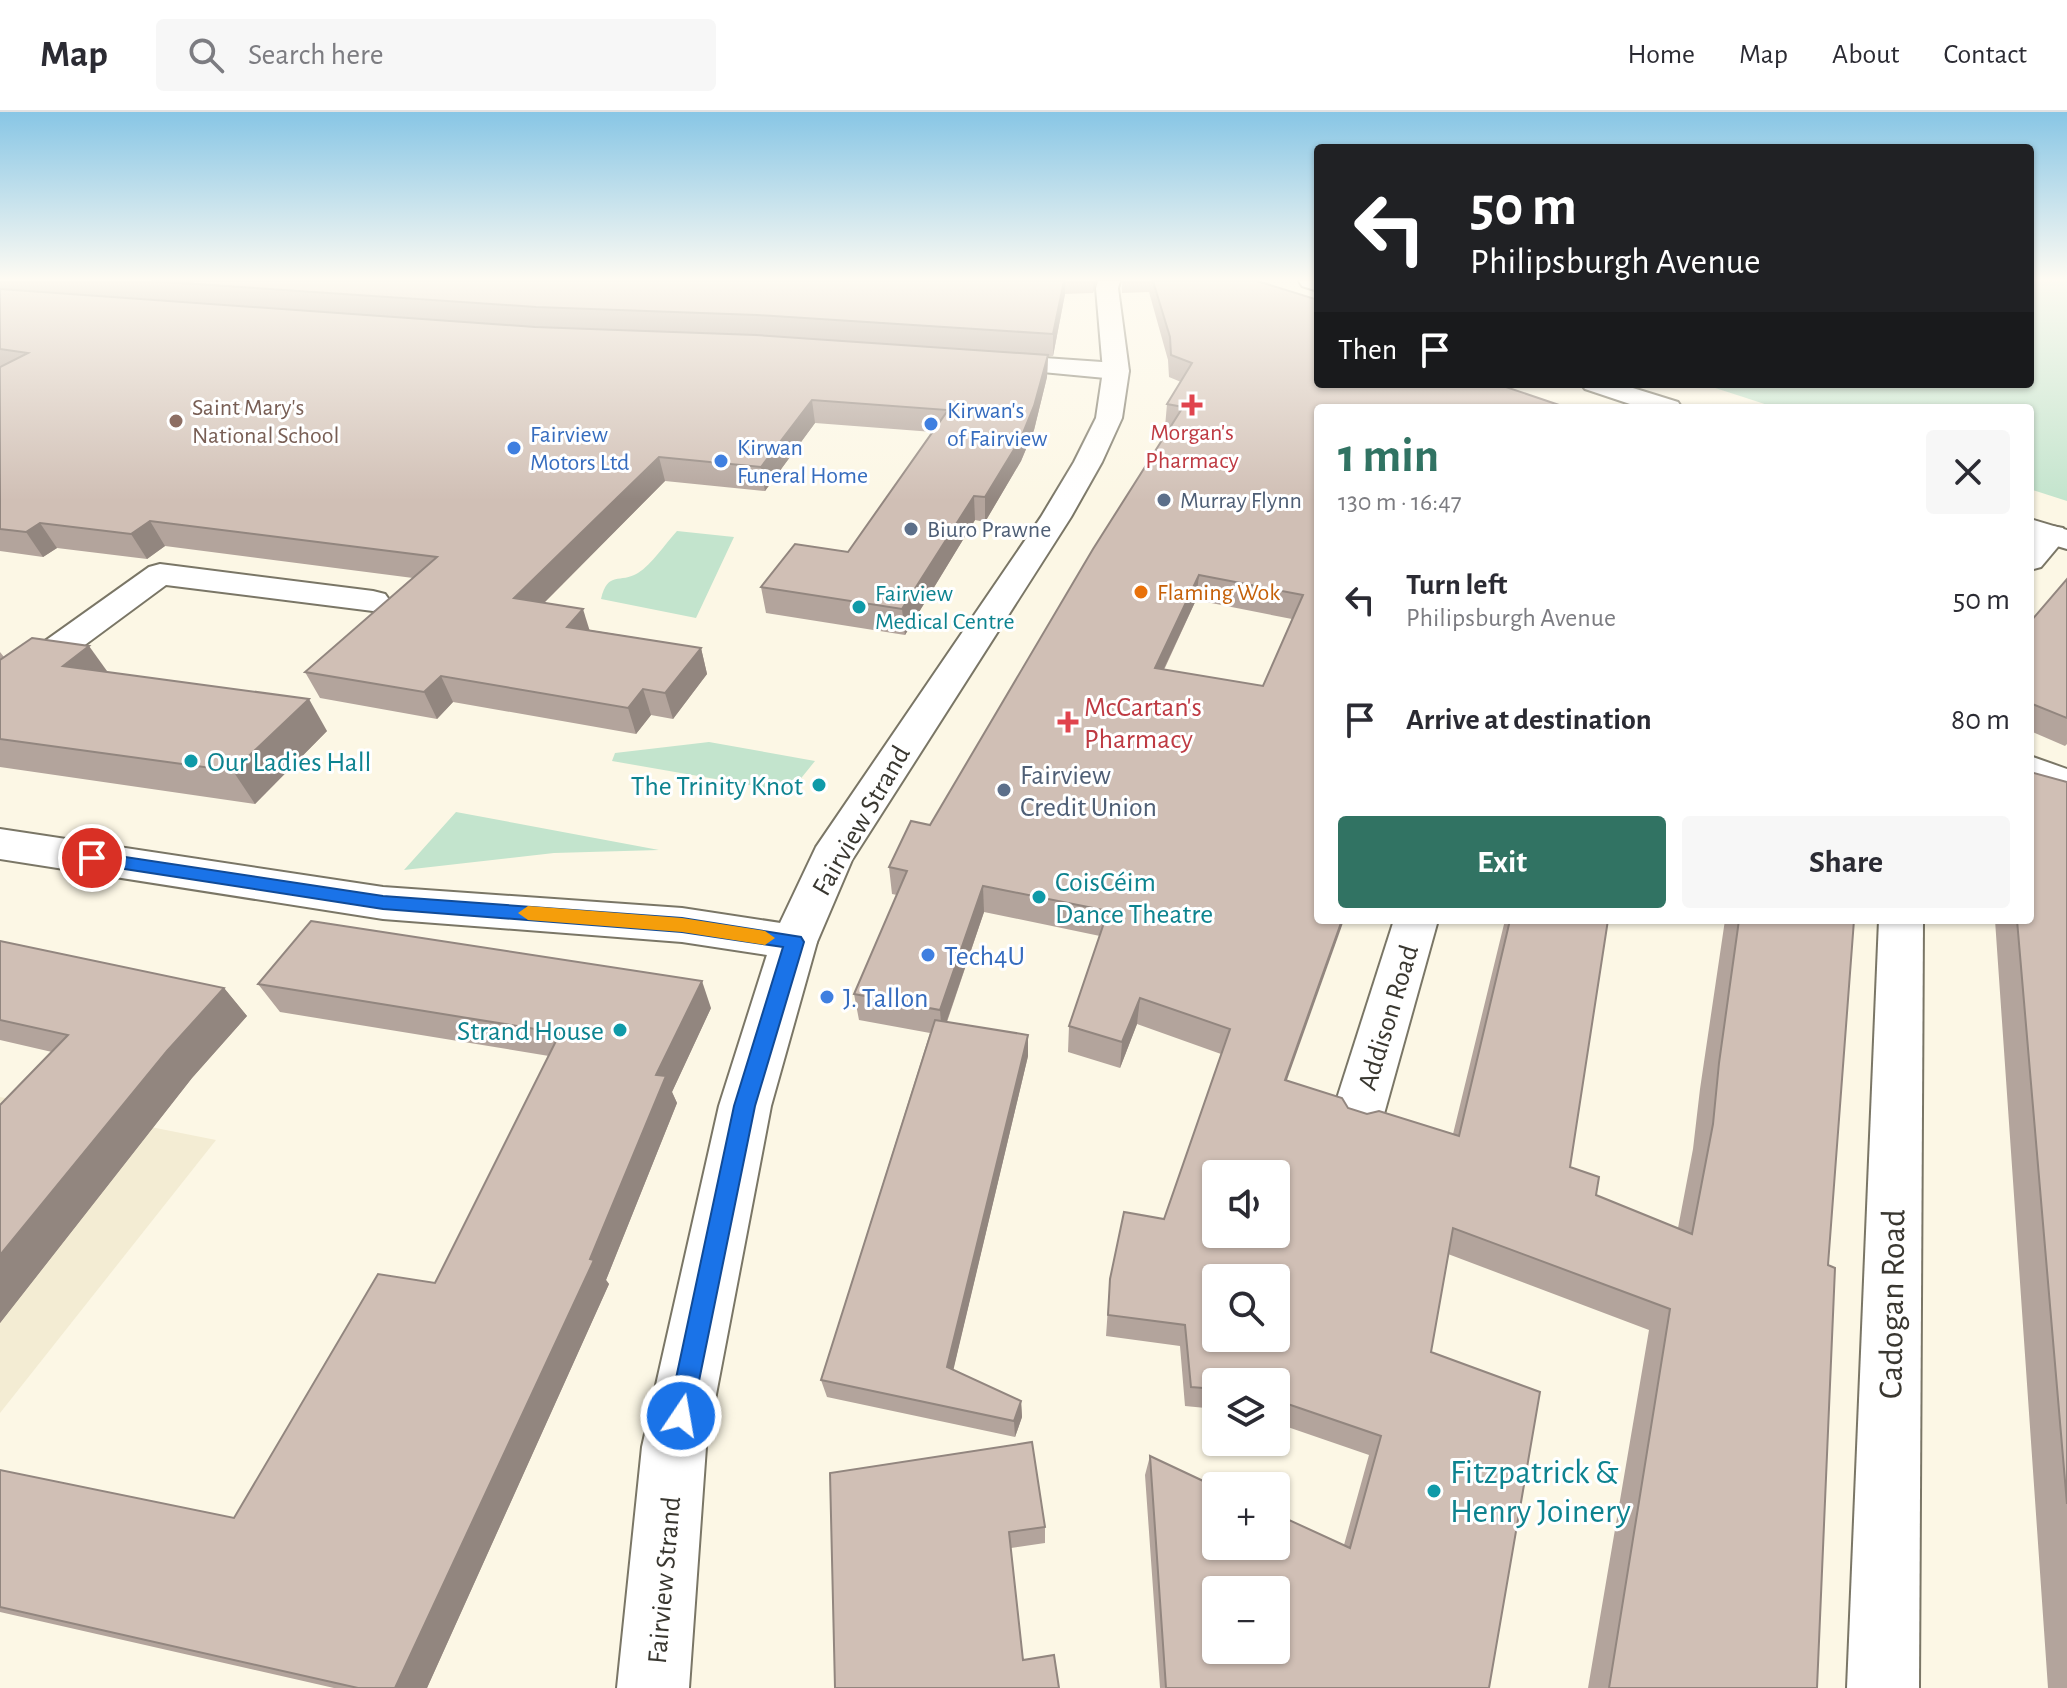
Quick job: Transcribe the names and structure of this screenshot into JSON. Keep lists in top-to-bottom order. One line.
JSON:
{"streets":{"street":["Fairview Strand","Addison Road","Cadogan Road"]},"places":{"health":["Morgan's Pharmacy","McCartan's Pharmacy"],"other":["Saint Mary's National School","Kirwan's of Fairview","Fairview Motors Ltd","Kirwan Funeral Home","Murray Flynn","Biuro Prawne","Flaming Wok","Fairview Medical Centre","Our Ladies Hall","The Trinity Knot","Fairview Credit Union","CoisCéim Dance Theatre","Tech4U","J. Tallon","Strand House","Fitzpatrick & Henry Joinery"]},"page":{"header":"Map","search":"Search here","nav":["Home","Map","About","Contact"],"turn":["50 m","Philipsburgh Avenue"],"then":"Then","heading":["1 min","130 m · 16:47"],"list":[{"name":"Turn left","note":"Philipsburgh Avenue","value":"50 m"},{"name":"Arrive at destination","value":"80 m"}],"buttons":["Exit","Share"],"map_buttons":["+","−"]}}
